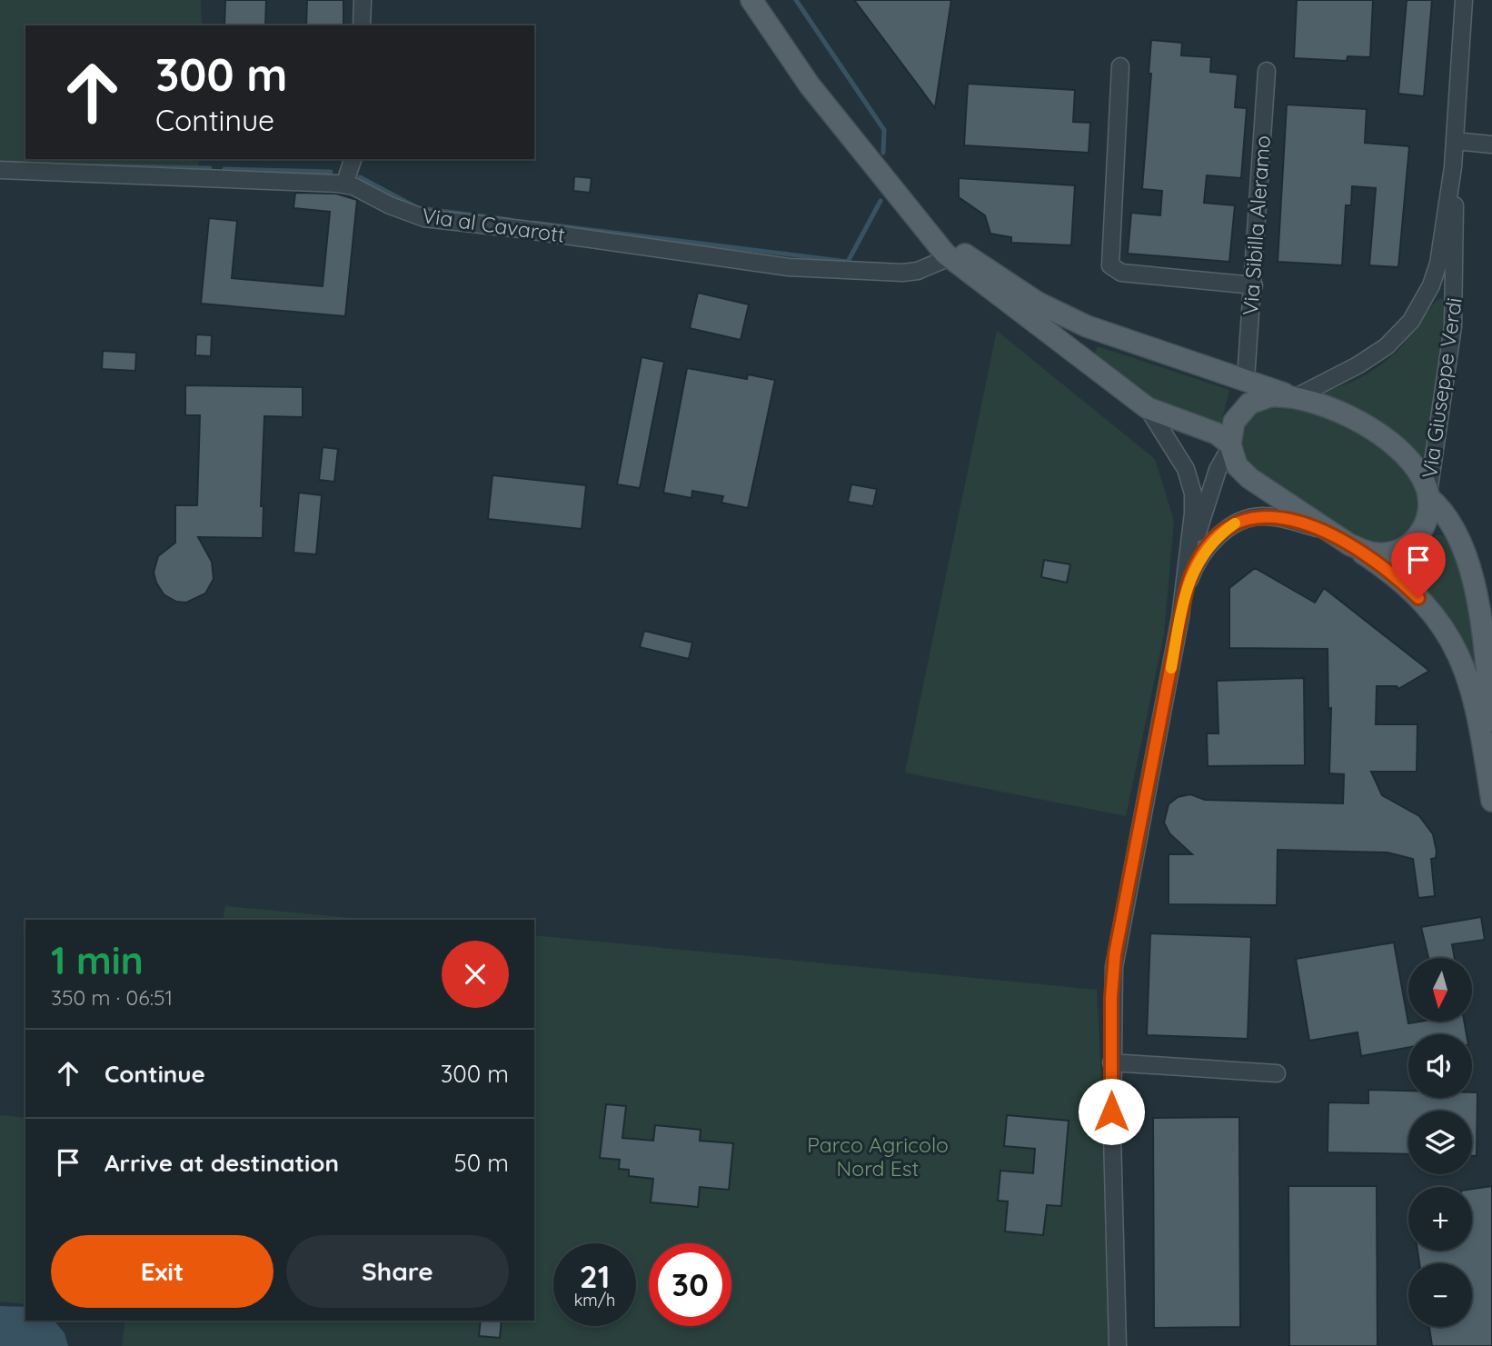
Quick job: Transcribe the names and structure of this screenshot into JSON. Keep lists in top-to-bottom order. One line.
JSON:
{"streets":{"street":["Via al Cavarott","Via Sibilla Aleramo","Via Giuseppe Verdi"]},"parks":["Parco Agricolo Nord Est"],"north":"bottom","page":{"turn":["300 m","Continue"],"heading":["1 min","350 m · 06:51"],"map_buttons":["+","−"],"list":[{"name":"Continue","value":"300 m"},{"name":"Arrive at destination","value":"50 m"}],"buttons":["Exit","Share"],"speed":"21 km/h","limit":"30"}}
